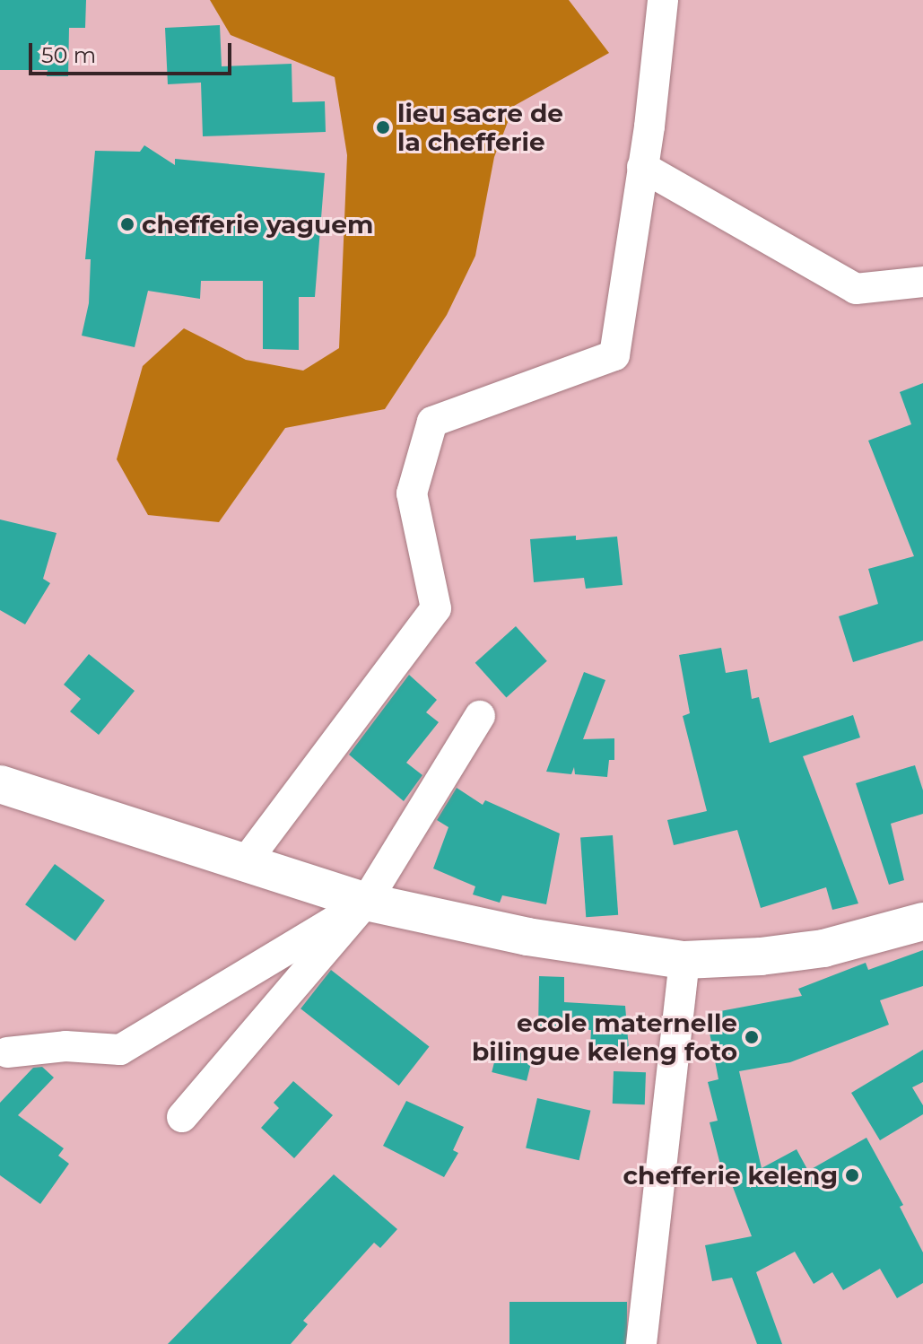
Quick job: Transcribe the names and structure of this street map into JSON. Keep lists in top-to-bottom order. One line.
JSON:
{"places":["lieu sacre de la chefferie","chefferie yaguem","ecole maternelle bilingue keleng foto","chefferie keleng"],"scale_bar":"50 m"}
